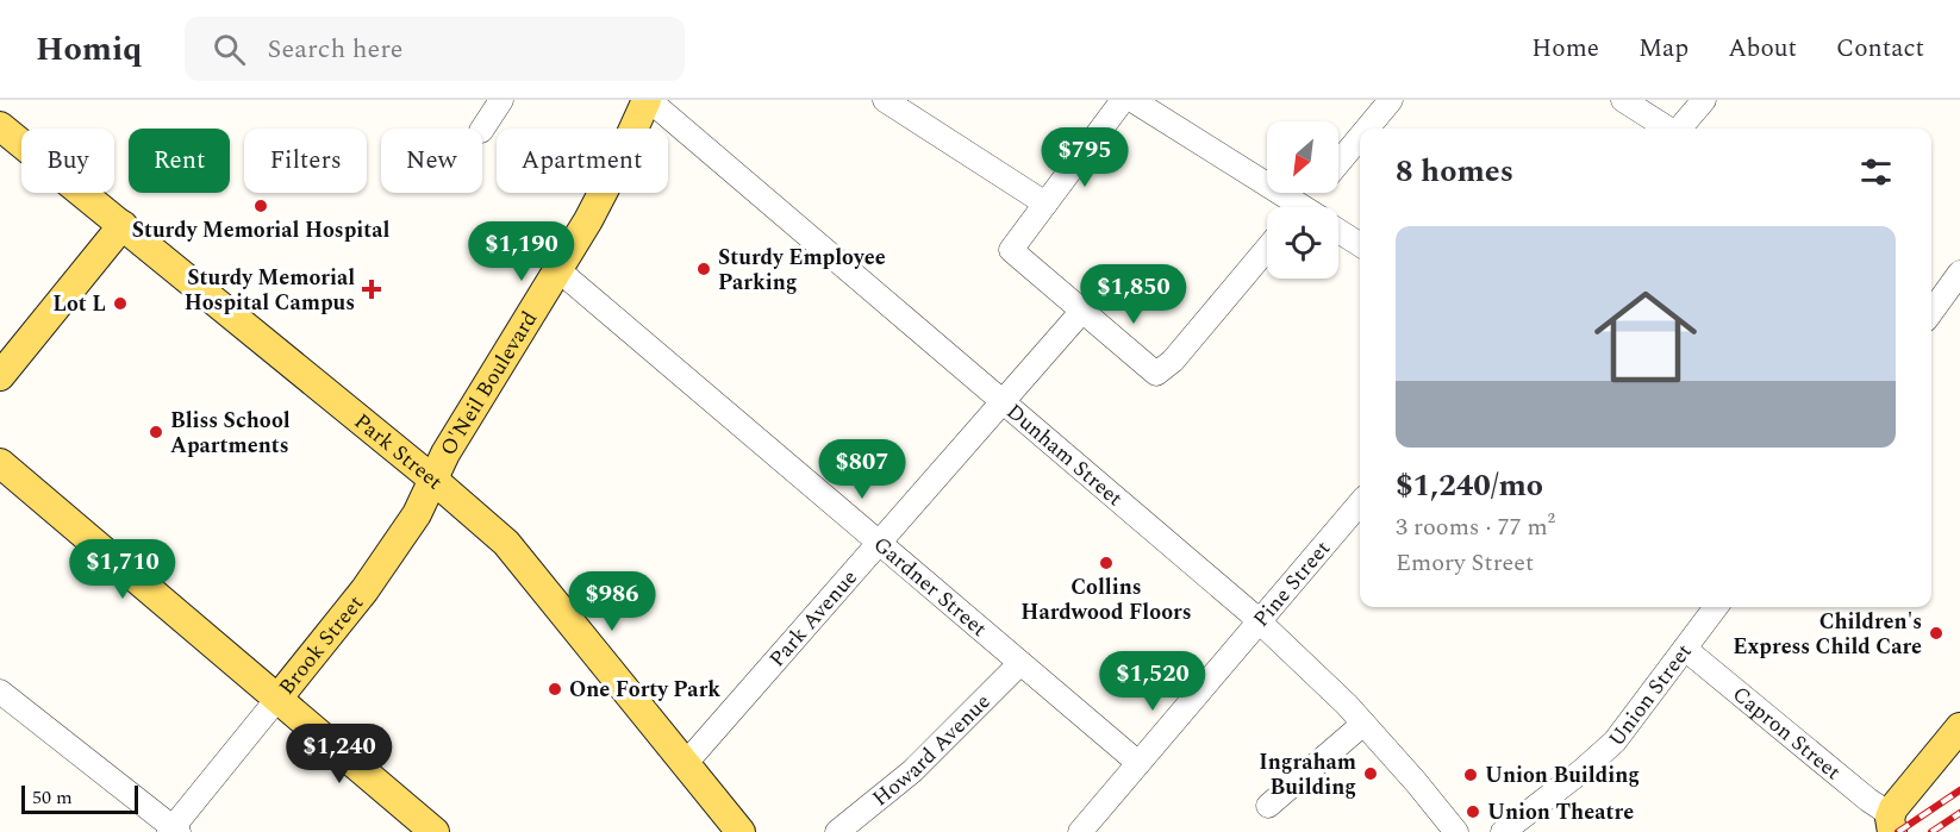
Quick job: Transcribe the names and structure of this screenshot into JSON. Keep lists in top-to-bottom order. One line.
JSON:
{"streets":{"main road":["O'Neil Boulevard","Park Street","Brook Street"],"street":["Dunham Street","Pine Street","Gardner Street","Park Avenue","Union Street","Capron Street","Howard Avenue"]},"crossings":[["O'Neil Boulevard","Park Street"],["O'Neil Boulevard","Dunham Street"],["O'Neil Boulevard","Gardner Street"],["O'Neil Boulevard","Brook Street"],["Park Street","Park Avenue"],["Park Street","Brook Street"],["Dunham Street","Pine Street"],["Dunham Street","Park Avenue"],["Pine Street","Gardner Street"],["Gardner Street","Park Avenue"],["Gardner Street","Howard Avenue"],["Union Street","Capron Street"]],"places":{"other":["Sturdy Memorial Hospital","Sturdy Employee Parking","Lot L","Bliss School Apartments","Collins Hardwood Floors","Children's Express Child Care","One Forty Park","Ingraham Building","Union Building","Union Theatre"],"health":["Sturdy Memorial Hospital Campus"]},"scale_bar":"50 m","north":"bottom left","page":{"header":"Homiq","search":"Search here","nav":["Home","Map","About","Contact"],"price":["$795","$1,190","$1,850","$807","$1,710","$986","$1,520","$1,240"],"chip":["Buy","Rent","Filters","New","Apartment"],"heading":"8 homes","list":[{"name":"$1,240/mo","note":"3 rooms · 77 m² · Emory Street"}],"scale":"50 m"}}
